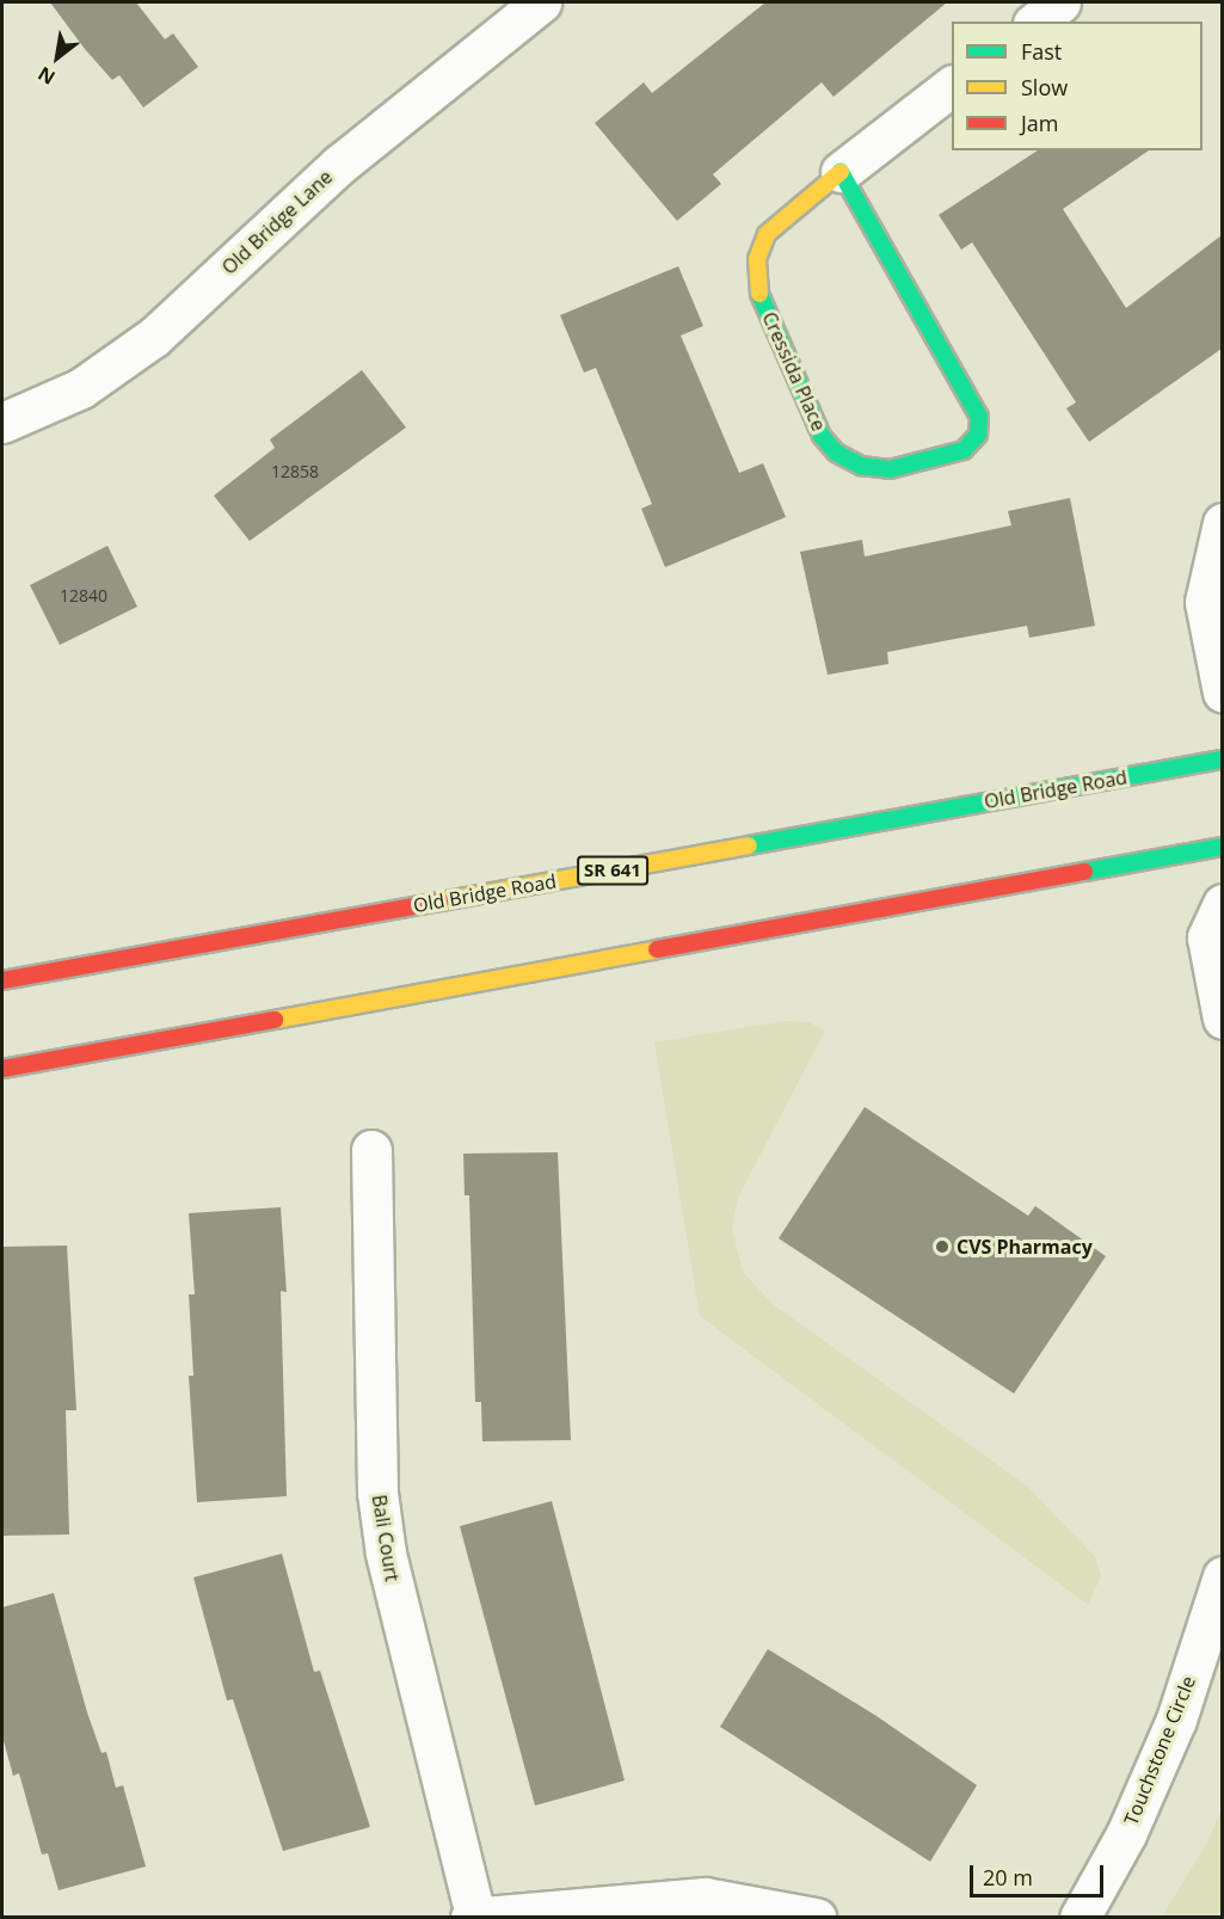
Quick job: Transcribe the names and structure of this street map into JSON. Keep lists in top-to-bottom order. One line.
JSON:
{"streets":{"main road":["Cressida Place","Old Bridge Road","SR 641"],"street":["Old Bridge Lane","Bali Court","Touchstone Circle"]},"places":["CVS Pharmacy"],"house_numbers":["12858","12840"],"legend":["Fast","Slow","Jam"],"scale_bar":"20 m","north":"bottom left"}
